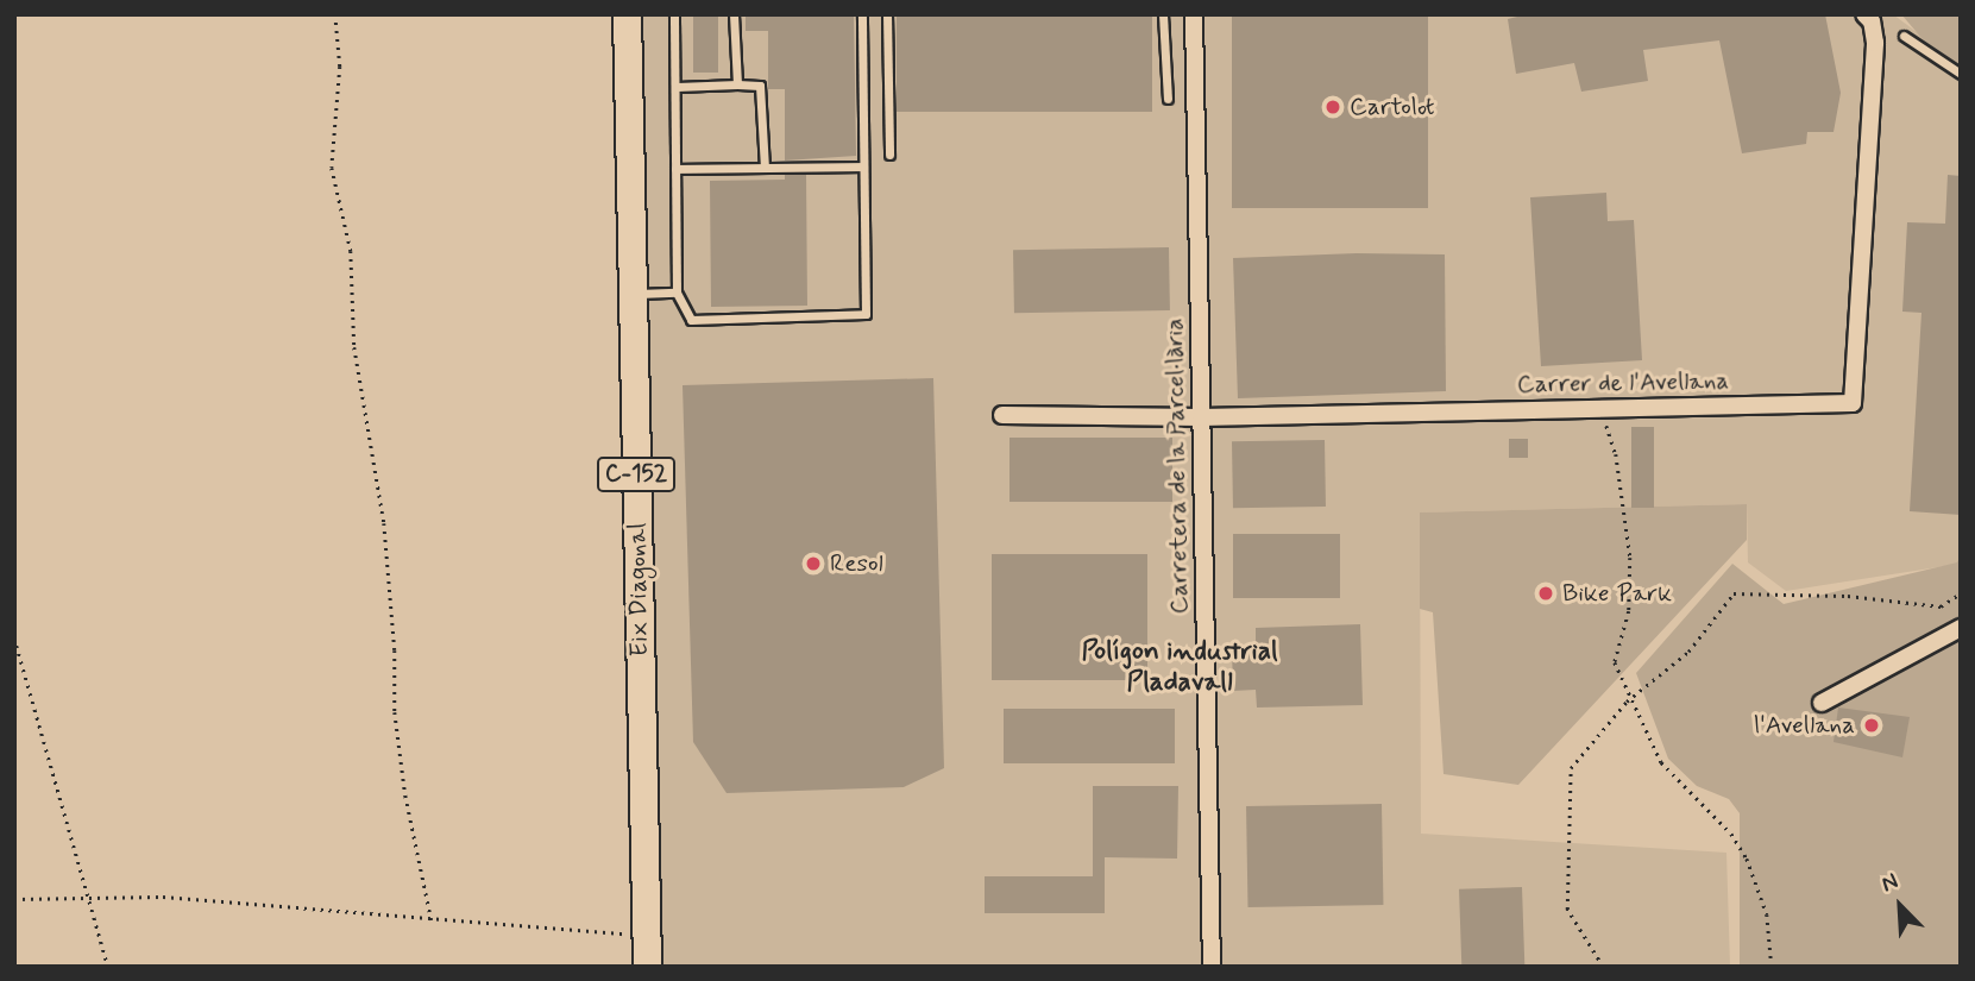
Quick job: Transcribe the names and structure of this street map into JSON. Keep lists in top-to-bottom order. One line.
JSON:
{"streets":{"main road":["C-152","Eix Diagonal"],"street":["Carrer de l'Avellana","Carretera de la Parcel·lària"]},"crossings":[["Carrer de l'Avellana","Carretera de la Parcel·lària"]],"districts":["Polígon industrial Pladavall"],"places":["Cartolot","Resol","Bike Park","l'Avellana"],"north":"top left"}
